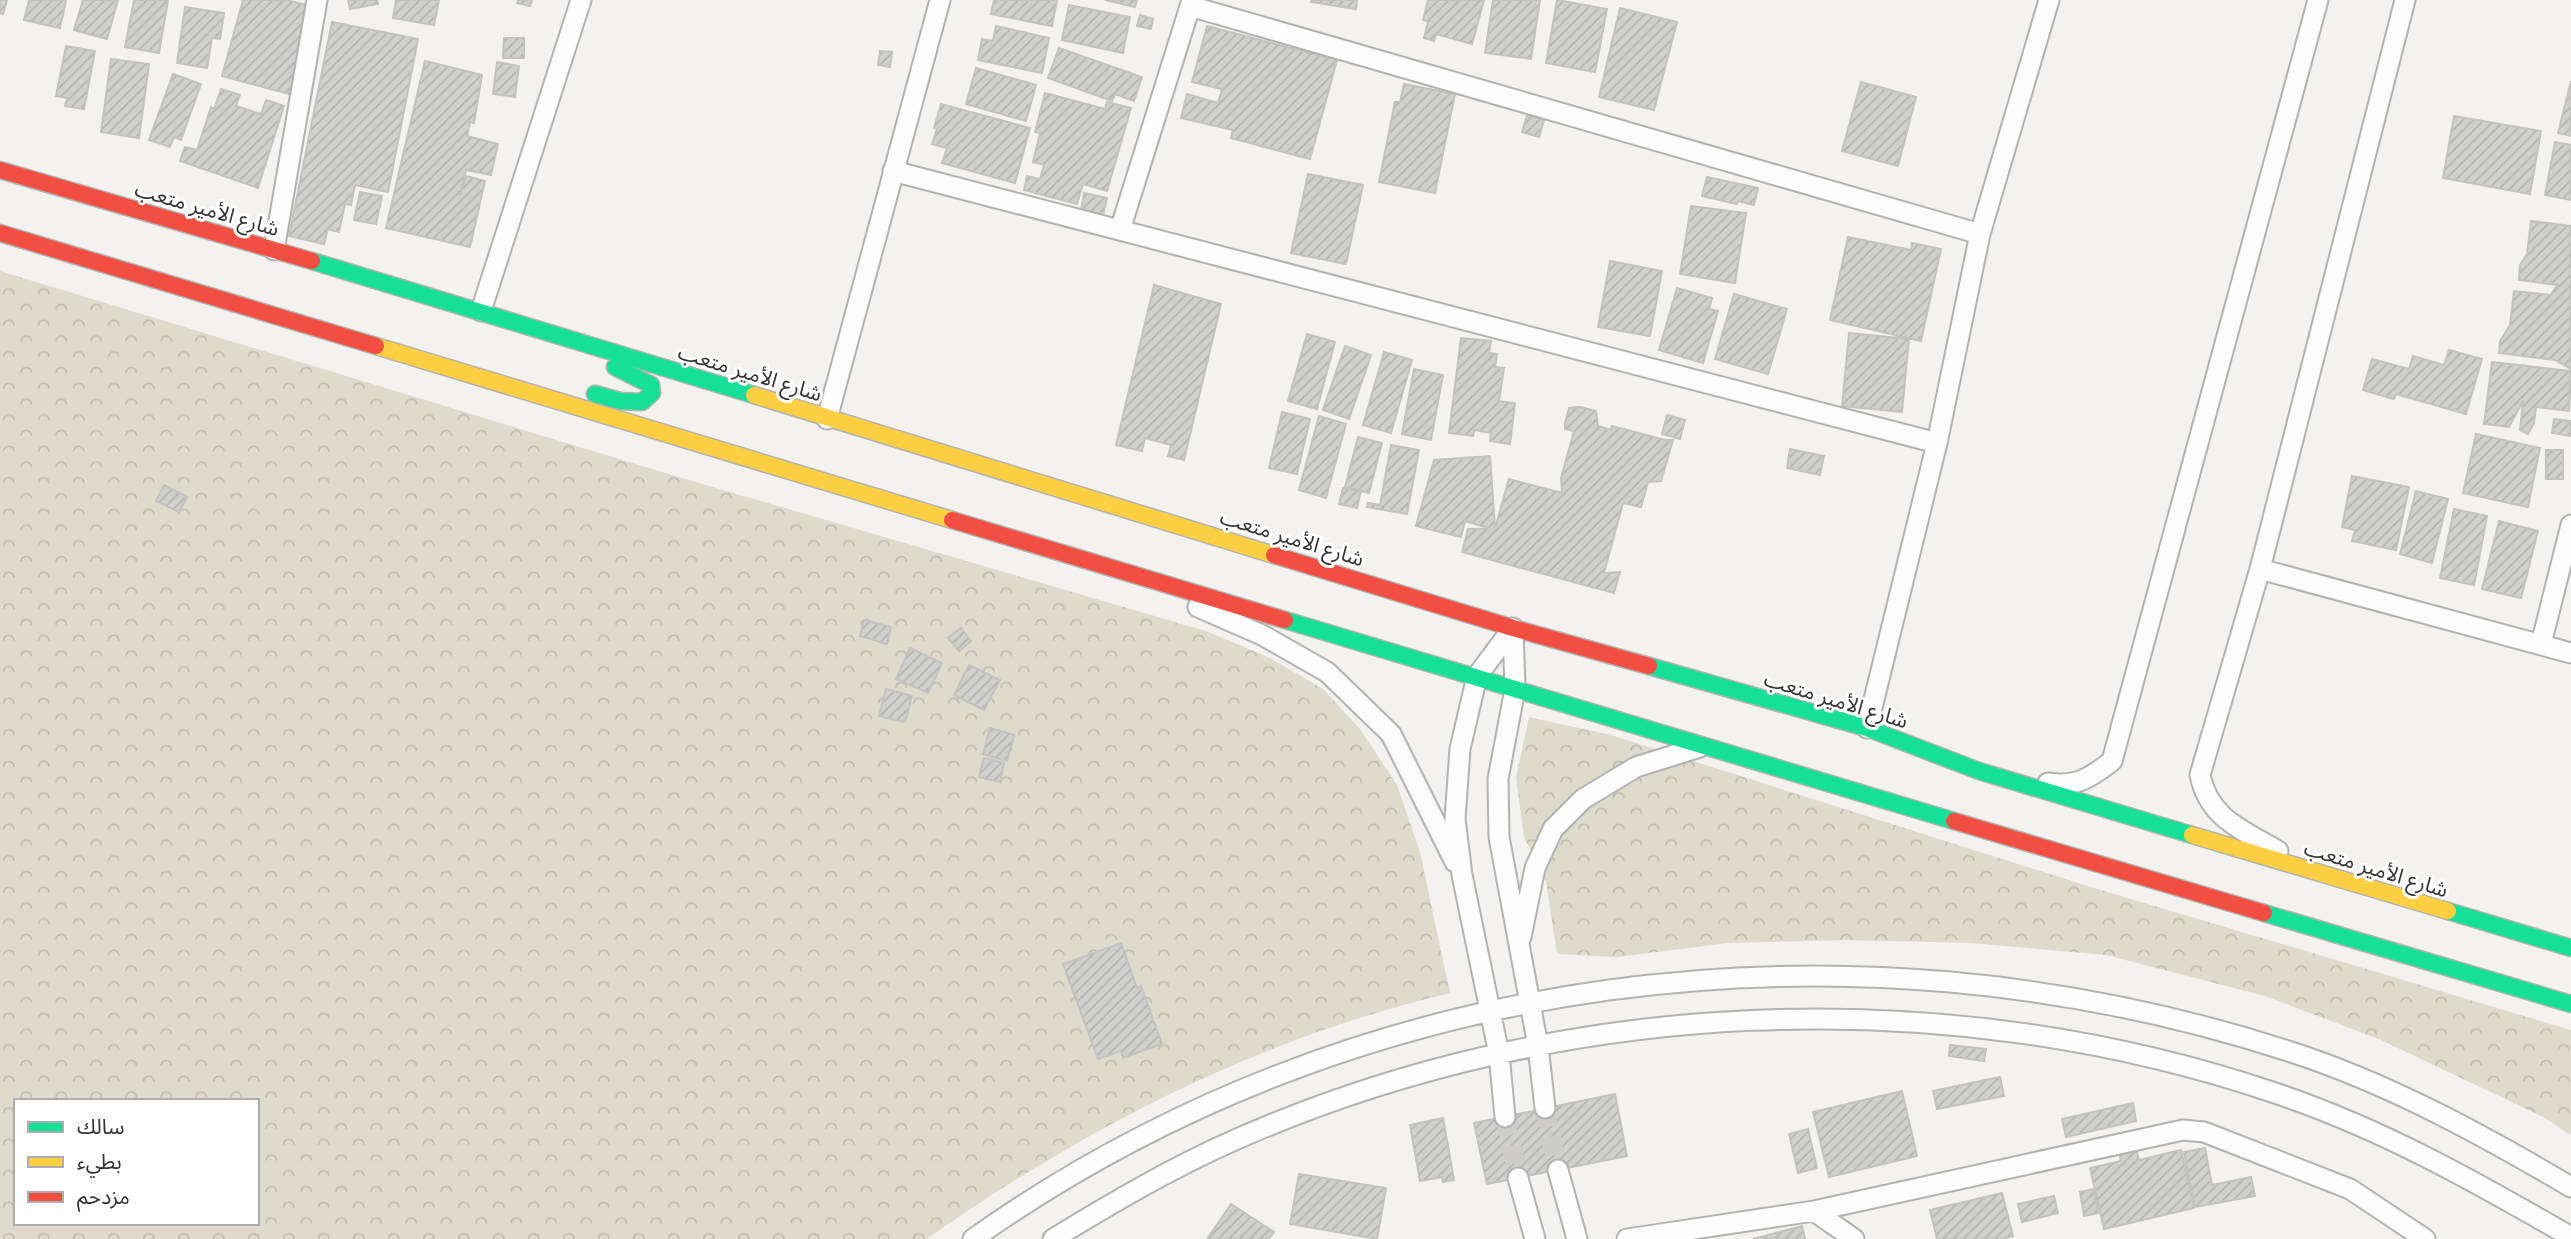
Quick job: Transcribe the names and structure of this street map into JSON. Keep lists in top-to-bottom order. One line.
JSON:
{"streets":{"main road":["شارع الأمير متعب"]},"legend":["سالك","بطيء","مزدحم"]}
